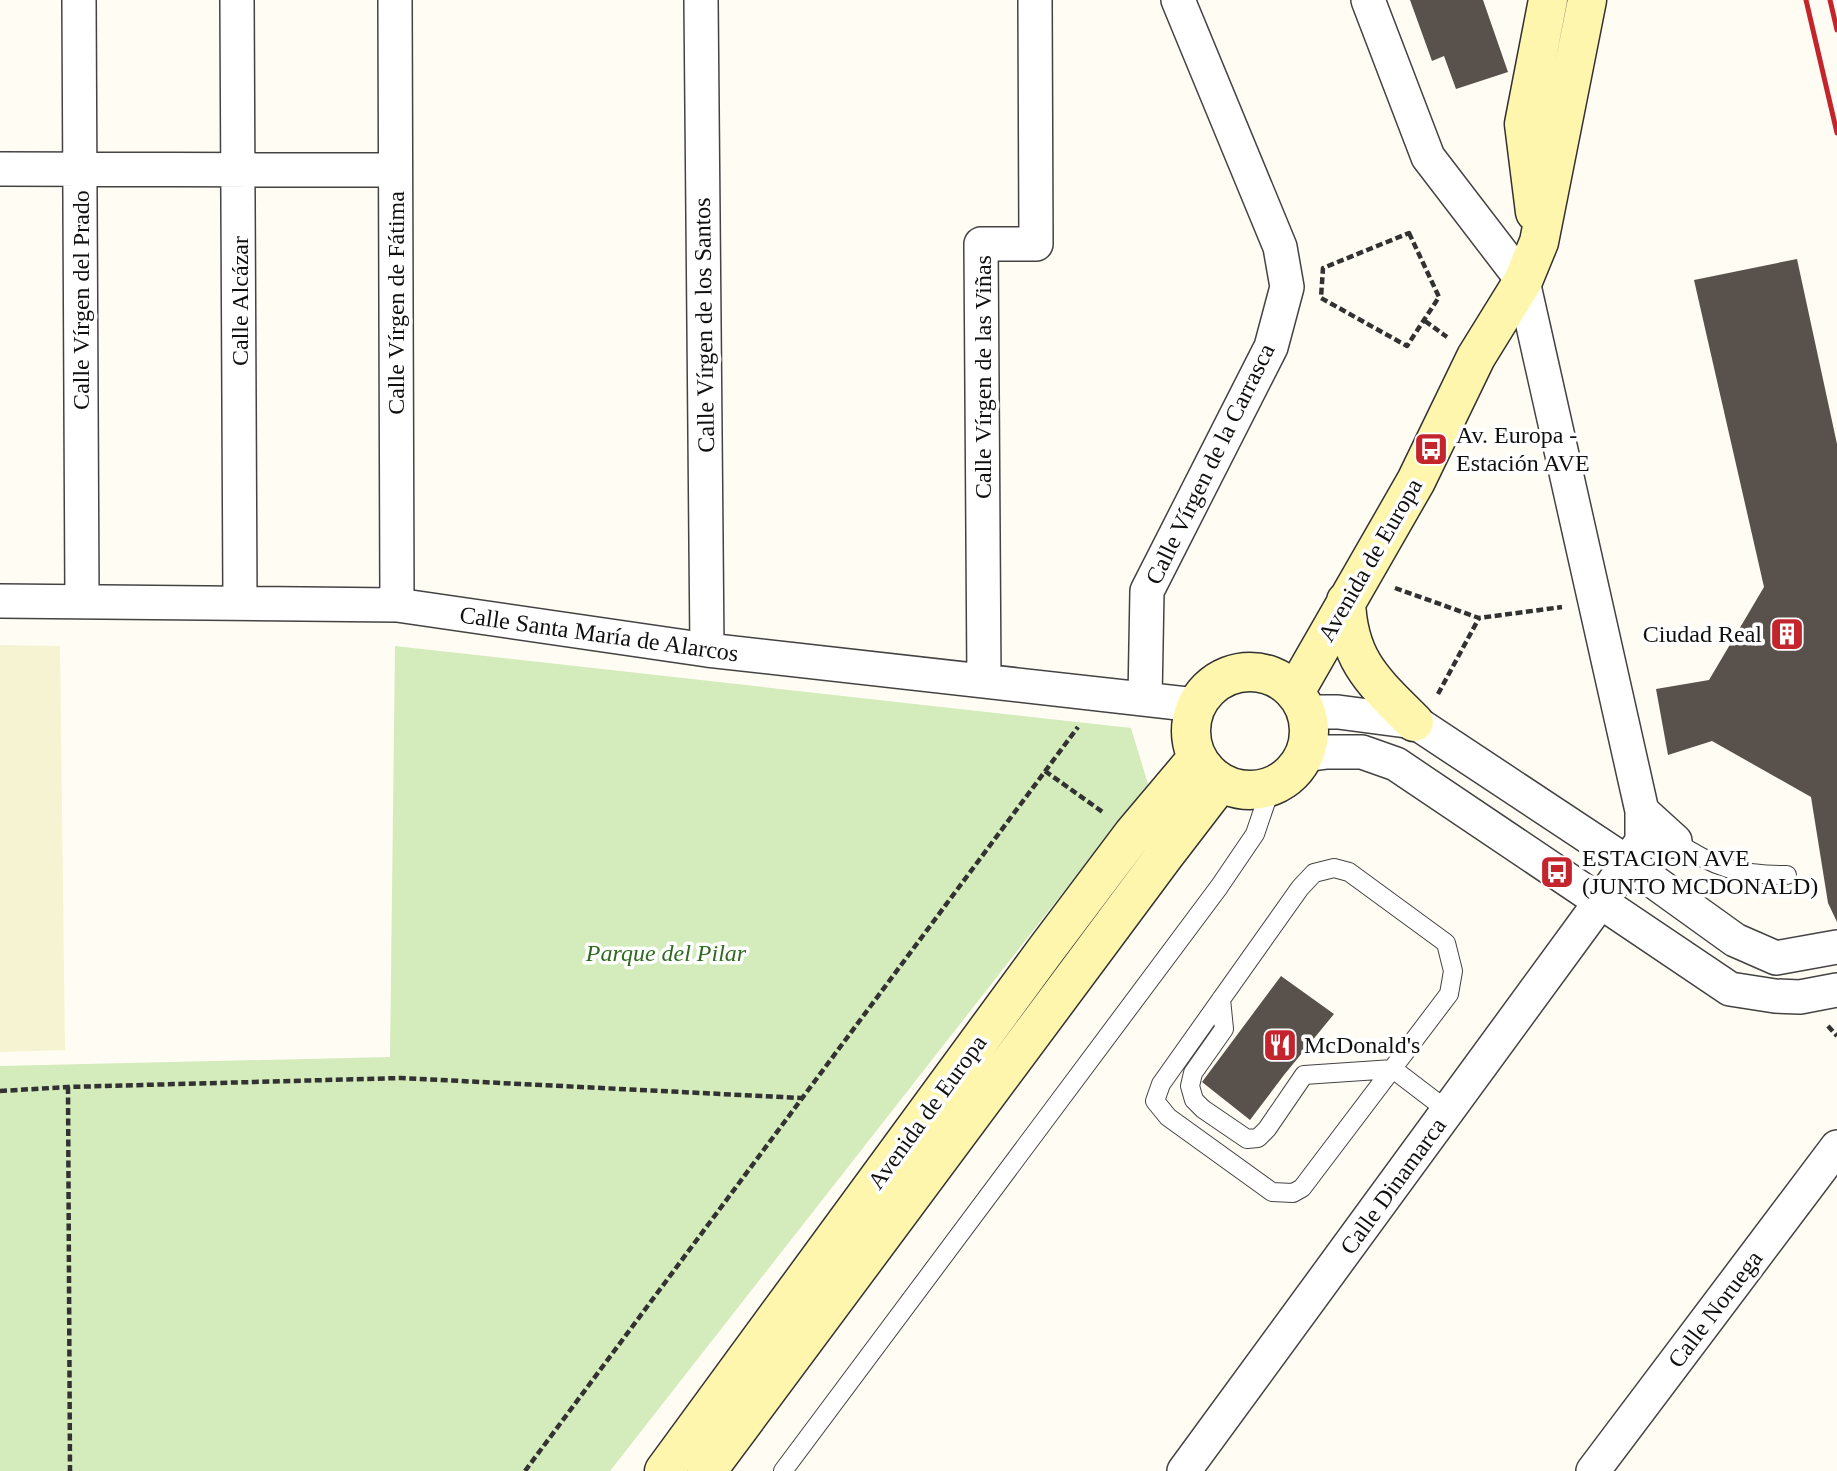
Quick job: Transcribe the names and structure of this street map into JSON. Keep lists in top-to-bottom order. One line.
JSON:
{"streets":{"main road":["Avenida de Europa"],"street":["Calle Vírgen del Prado","Calle Alcázar","Calle Vírgen de Fátima","Calle Vírgen de los Santos","Calle Vírgen de las Viñas","Calle Vírgen de la Carrasca","Calle Santa María de Alarcos","Calle Dinamarca","Calle Noruega"]},"crossings":[["Calle Vírgen del Prado","Calle Santa María de Alarcos"],["Calle Alcázar","Calle Santa María de Alarcos"],["Calle Vírgen de Fátima","Calle Santa María de Alarcos"],["Calle Vírgen de los Santos","Calle Santa María de Alarcos"],["Calle Vírgen de las Viñas","Calle Santa María de Alarcos"],["Calle Vírgen de la Carrasca","Calle Santa María de Alarcos"],["Avenida de Europa","Calle Santa María de Alarcos"]],"parks":["Parque del Pilar"],"places":{"bus stop":["Av. Europa - Estación AVE","ESTACION AVE (JUNTO MCDONALD)"],"building":["Ciudad Real"],"restaurant":["McDonald's"]}}
